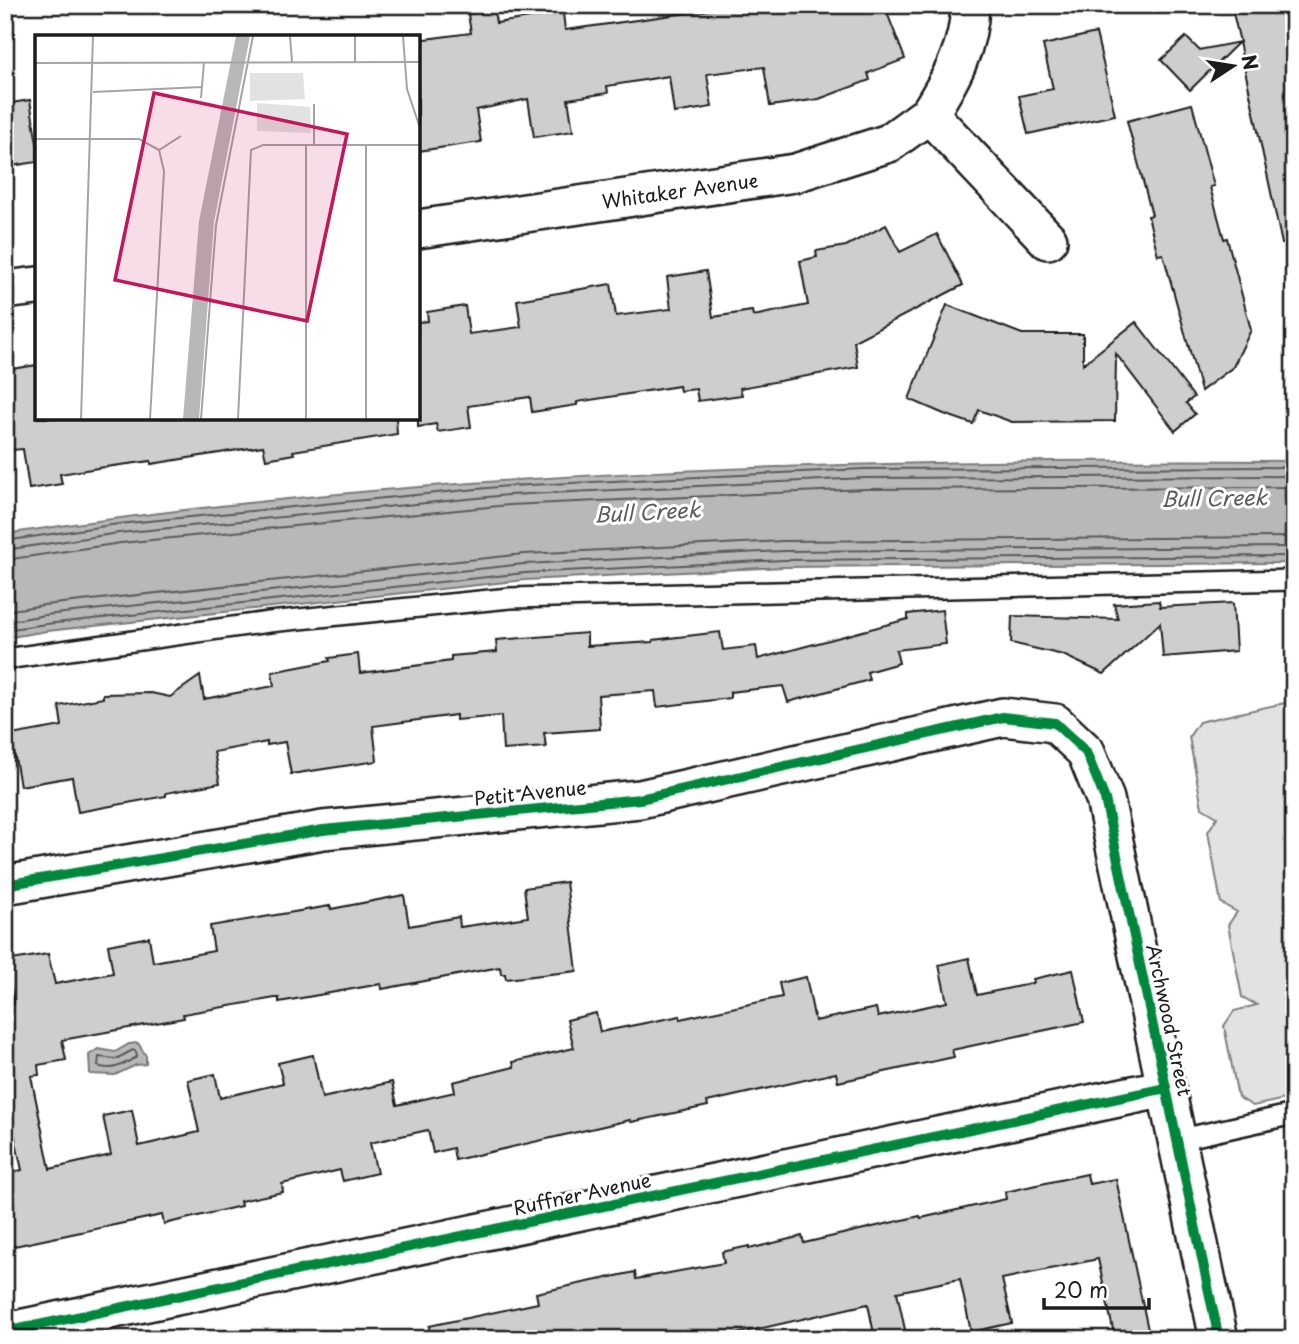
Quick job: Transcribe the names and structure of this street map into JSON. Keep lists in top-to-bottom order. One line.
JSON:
{"streets":{"street":["Whitaker Avenue","Petit Avenue","Archwood Street","Ruffner Avenue"]},"crossings":[["Petit Avenue","Archwood Street"],["Archwood Street","Ruffner Avenue"]],"water":["Bull Creek"],"scale_bar":"20 m","north":"right"}
